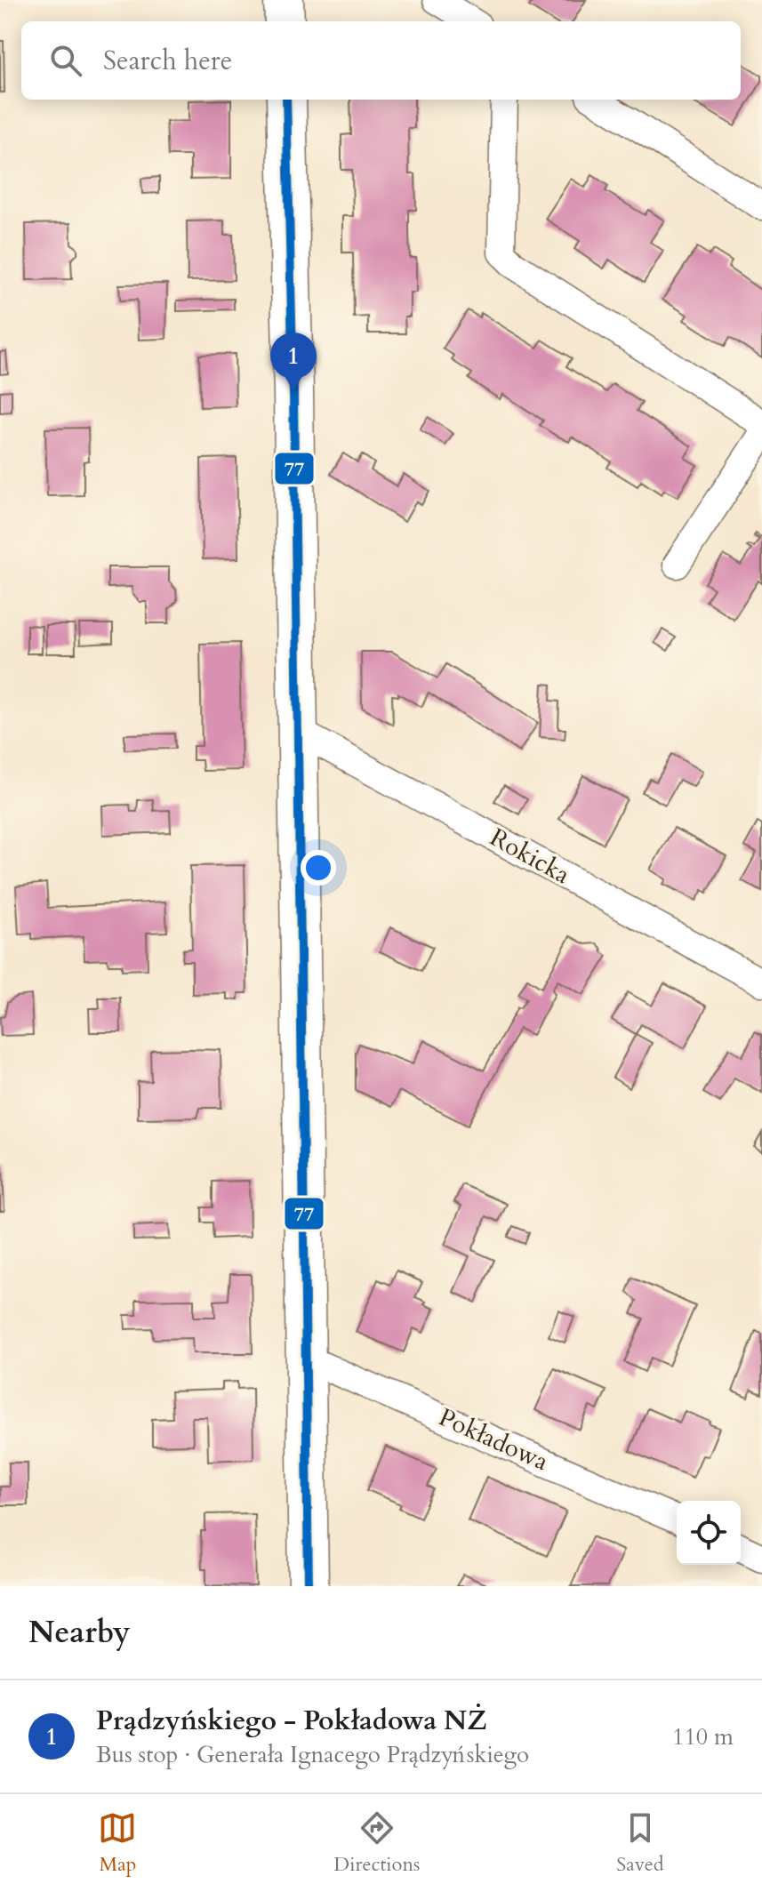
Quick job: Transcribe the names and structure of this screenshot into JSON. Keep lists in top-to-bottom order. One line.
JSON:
{"streets":{"street":["Rokicka","Pokładowa"]},"lines":["transit line 77"],"page":{"search":"Search here","pins":"1","heading":"Nearby","list":[{"mark":"1","name":"Prądzyńskiego - Pokładowa NŻ","note":"Bus stop · Generała Ignacego Prądzyńskiego","value":"110 m"}],"nav":["Map","Directions","Saved"]}}
